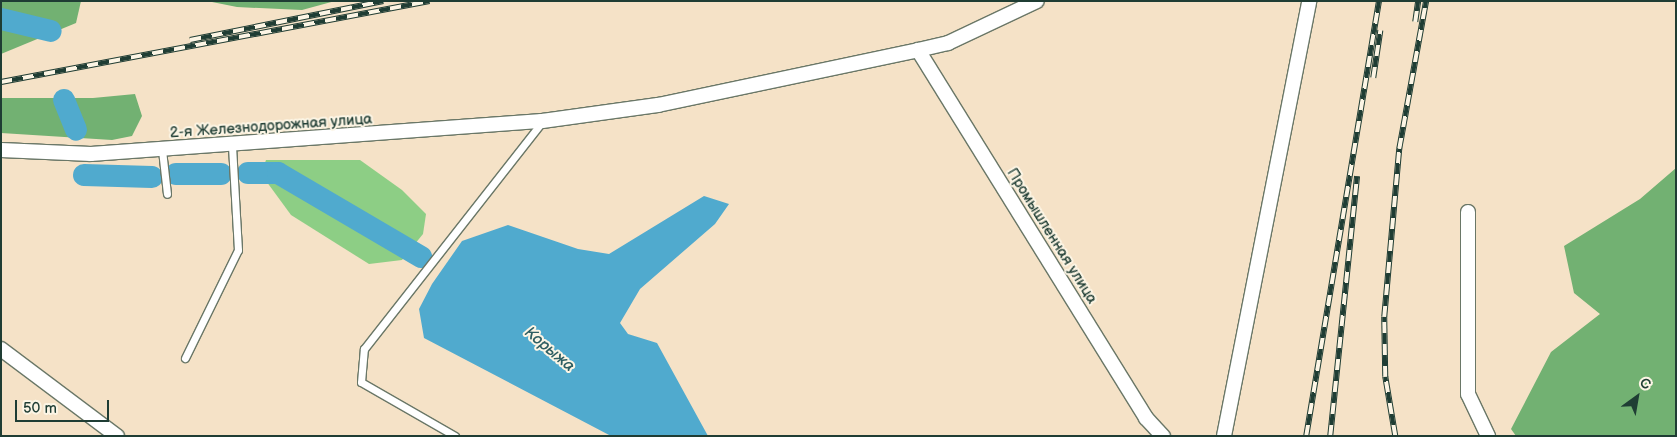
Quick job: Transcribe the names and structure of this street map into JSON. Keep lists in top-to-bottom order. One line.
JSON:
{"streets":{"street":["2-я Железнодорожная улица","Промышленная улица"]},"crossings":[["2-я Железнодорожная улица","Промышленная улица"]],"water":["Корыжа"],"scale_bar":"50 m","north":"top right"}
